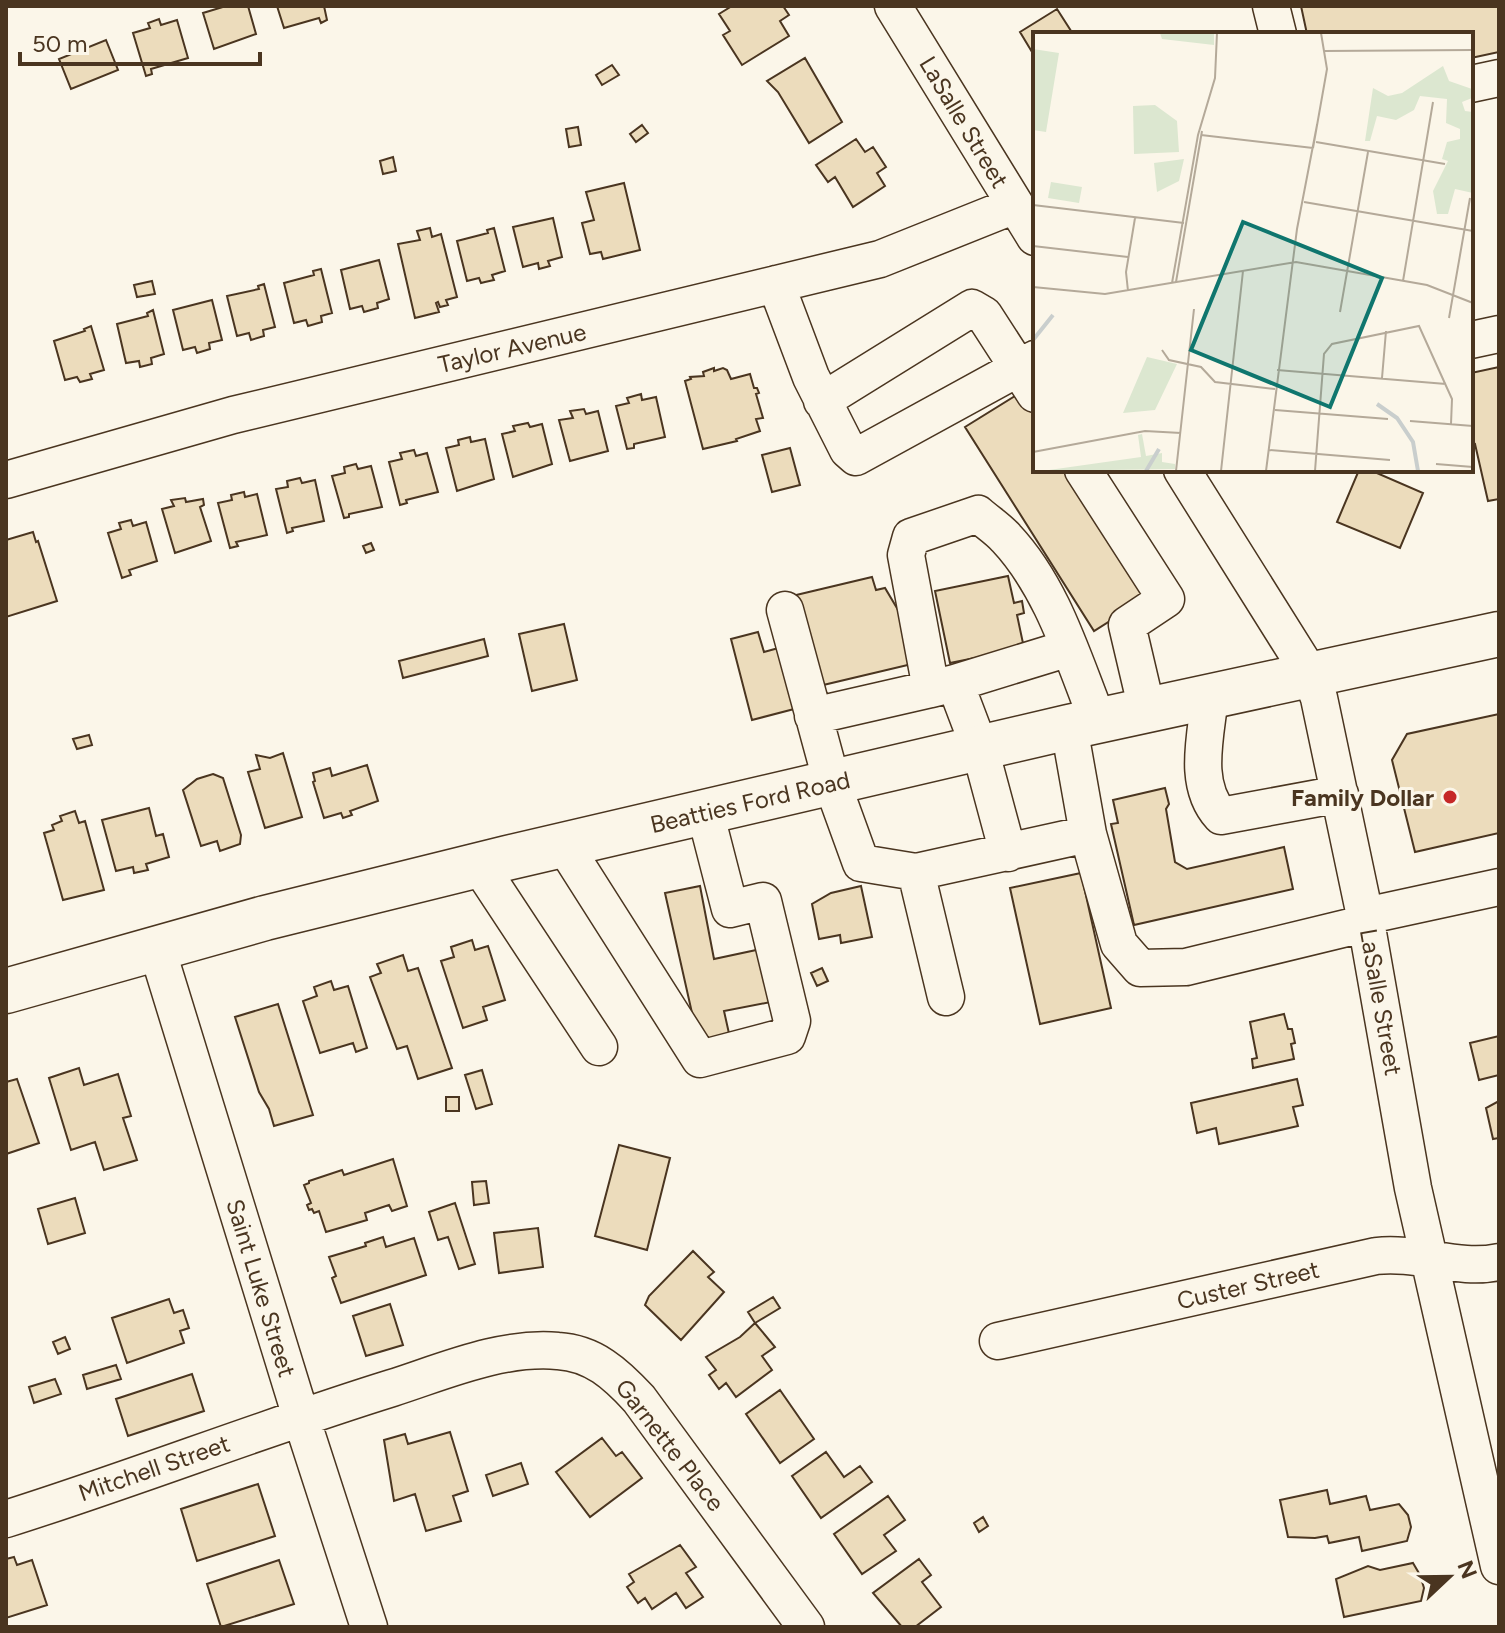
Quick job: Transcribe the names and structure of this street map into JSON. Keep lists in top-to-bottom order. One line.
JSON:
{"streets":{"main road":["Beatties Ford Road"],"street":["LaSalle Street","Taylor Avenue","Custer Street","Saint Luke Street","Garnette Place","Mitchell Street"]},"crossings":[["LaSalle Street","Taylor Avenue"],["LaSalle Street","Beatties Ford Road"],["LaSalle Street","Custer Street"],["Beatties Ford Road","Saint Luke Street"],["Saint Luke Street","Garnette Place"],["Saint Luke Street","Mitchell Street"],["Garnette Place","Mitchell Street"]],"places":["Family Dollar"],"scale_bar":"50 m","north":"right"}
